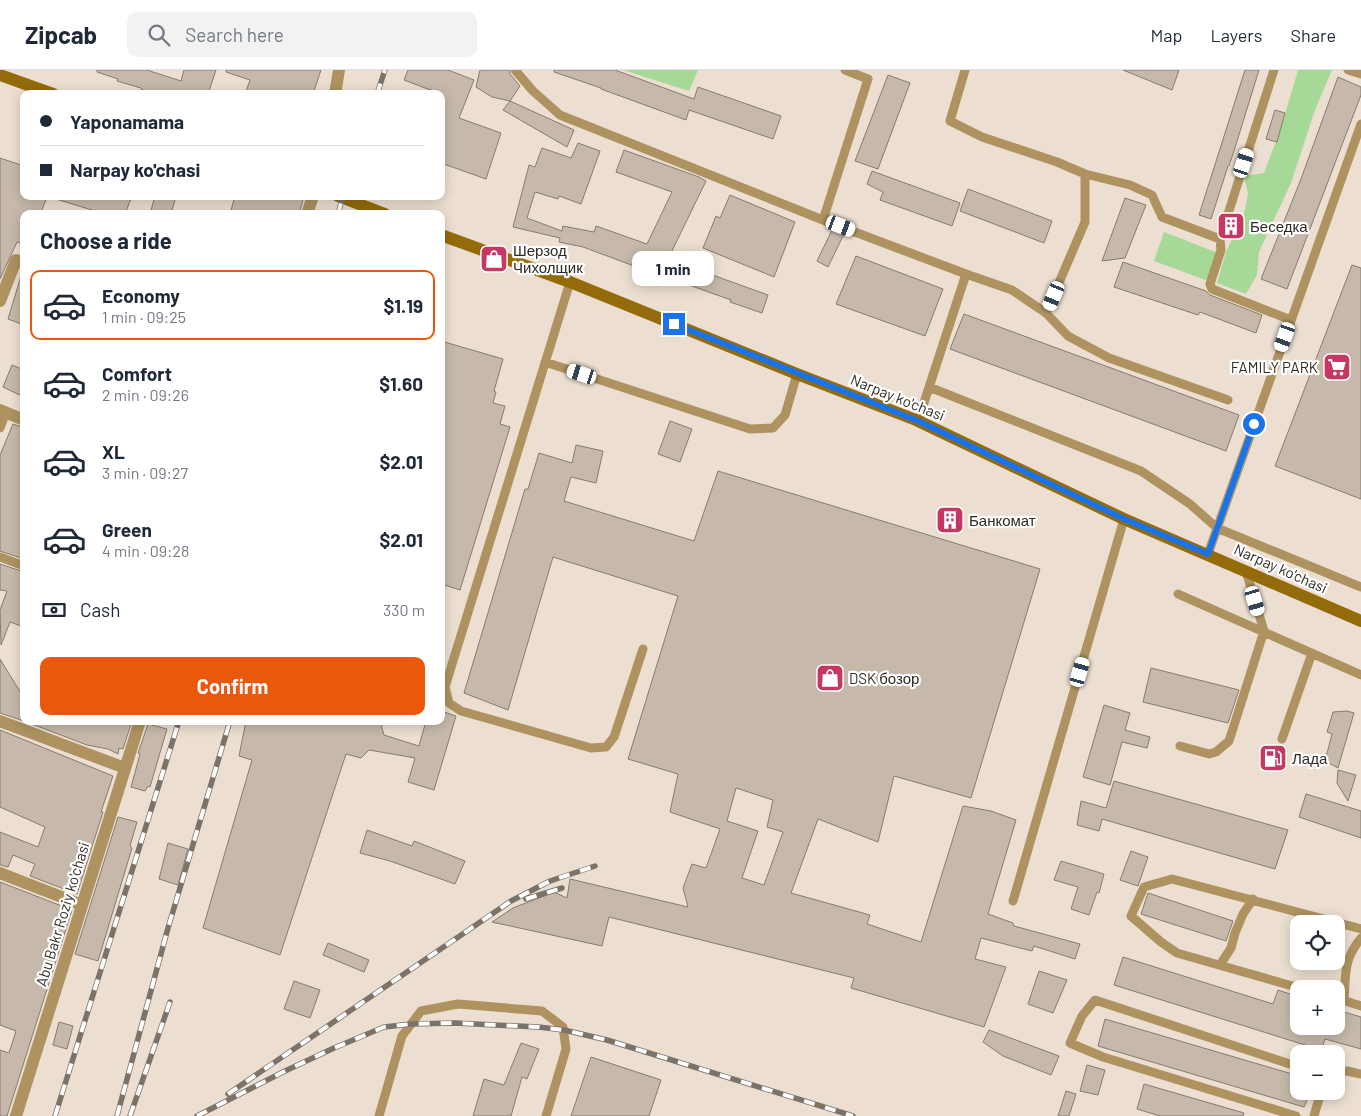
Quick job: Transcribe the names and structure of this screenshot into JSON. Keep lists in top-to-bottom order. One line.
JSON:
{"streets":{"main road":["Narpay ko'chasi"],"street":["Abu Bakr Roziy ko'chasi"]},"places":{"building":["Беседка","Банкомат"],"shop":["Шерзод Чихолщик","DSK бозор"],"supermarket":["FAMILY PARK"],"fuel station":["Лада"]},"page":{"header":"Zipcab","search":"Search here","nav":["Map","Layers","Share"],"banner":["Yaponamama","Narpay ko'chasi"],"heading":"Choose a ride","bubble":"1 min","list":[{"name":"Economy","note":"1 min · 09:25","value":"$1.19"},{"name":"Comfort","note":"2 min · 09:26","value":"$1.60"},{"name":"XL","note":"3 min · 09:27","value":"$2.01"},{"name":"Green","note":"4 min · 09:28","value":"$2.01"}],"pay":["Cash","330 m"],"buttons":"Confirm","map_buttons":["+","−"]}}
